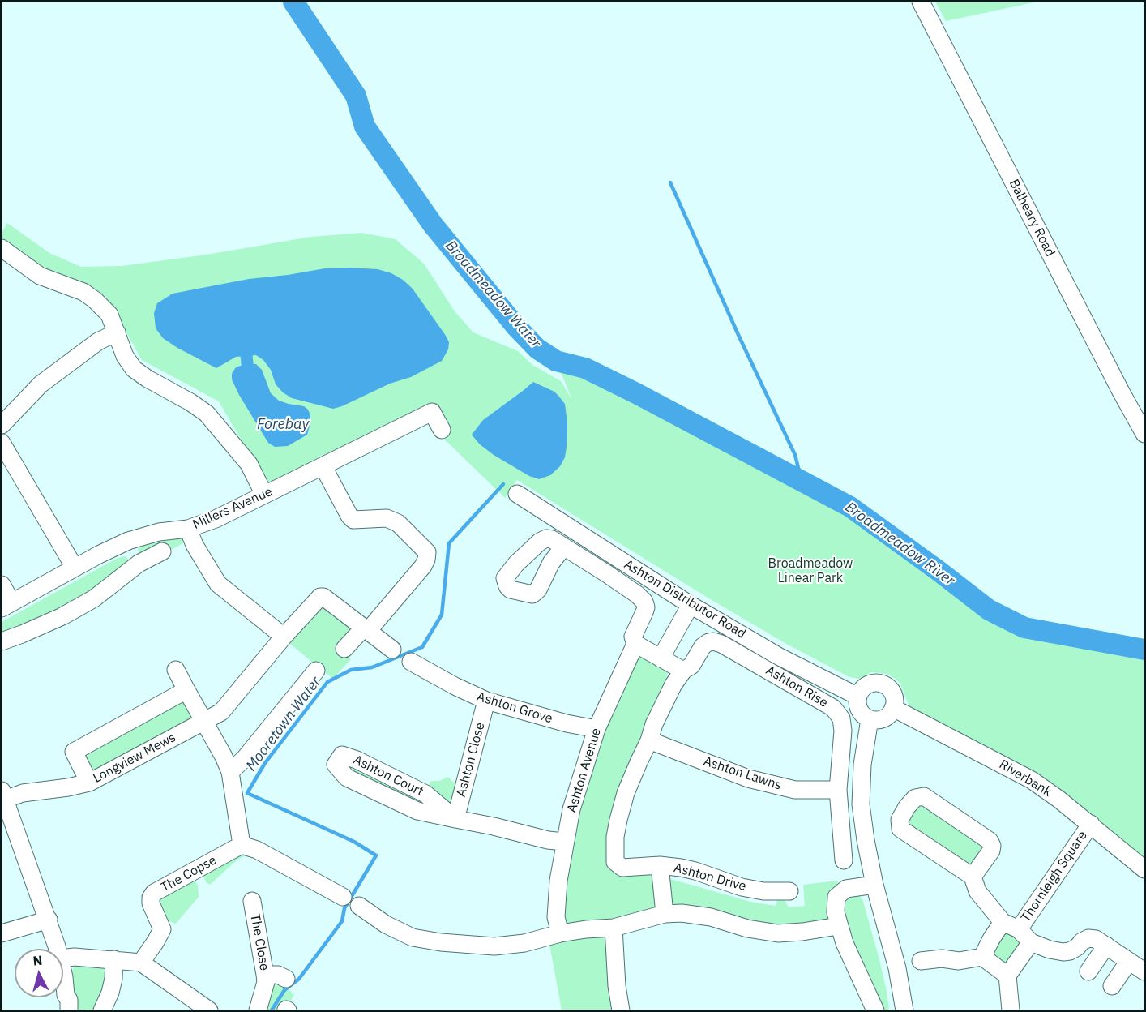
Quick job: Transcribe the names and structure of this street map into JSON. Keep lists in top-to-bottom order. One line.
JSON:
{"streets":{"street":["Balheary Road","Millers Avenue","Ashton Distributor Road","Ashton Rise","Ashton Grove","Longview Mews","Ashton Close","Ashton Avenue","Ashton Lawns","Ashton Court","Riverbank","The Copse","Thornleigh Square","Ashton Drive","The Close"]},"crossings":[["Ashton Distributor Road","Riverbank"],["Ashton Rise","Ashton Lawns"],["Ashton Grove","Ashton Close"],["Ashton Grove","Ashton Avenue"],["Ashton Close","Ashton Court"],["Ashton Avenue","Ashton Court"],["Riverbank","Thornleigh Square"]],"water":["Broadmeadow Water","Forebay","Broadmeadow River","Mooretown Water"],"parks":["Broadmeadow Linear Park"],"north":"top"}
